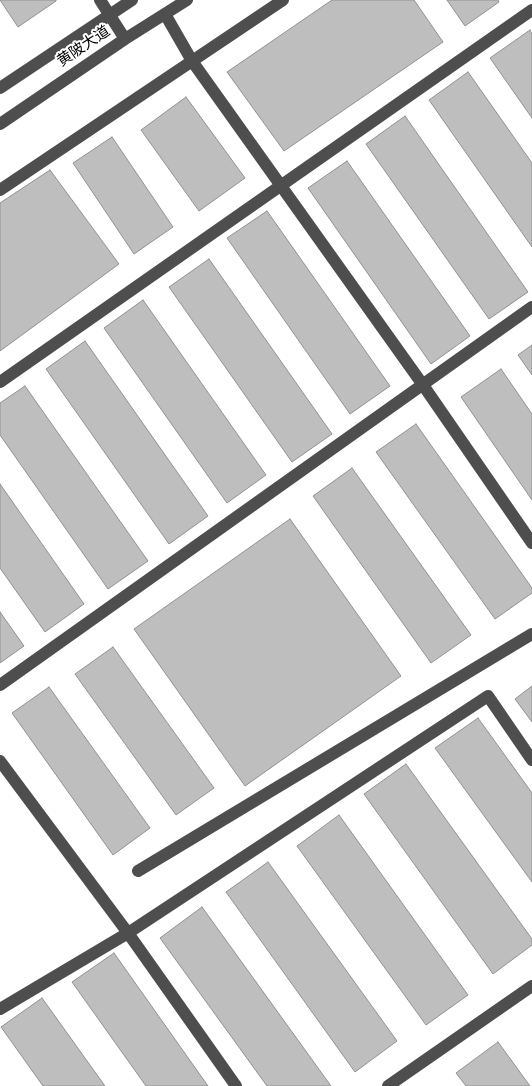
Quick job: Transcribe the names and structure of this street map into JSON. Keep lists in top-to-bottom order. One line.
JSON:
{"streets":{"street":["黄陂大道"]}}
